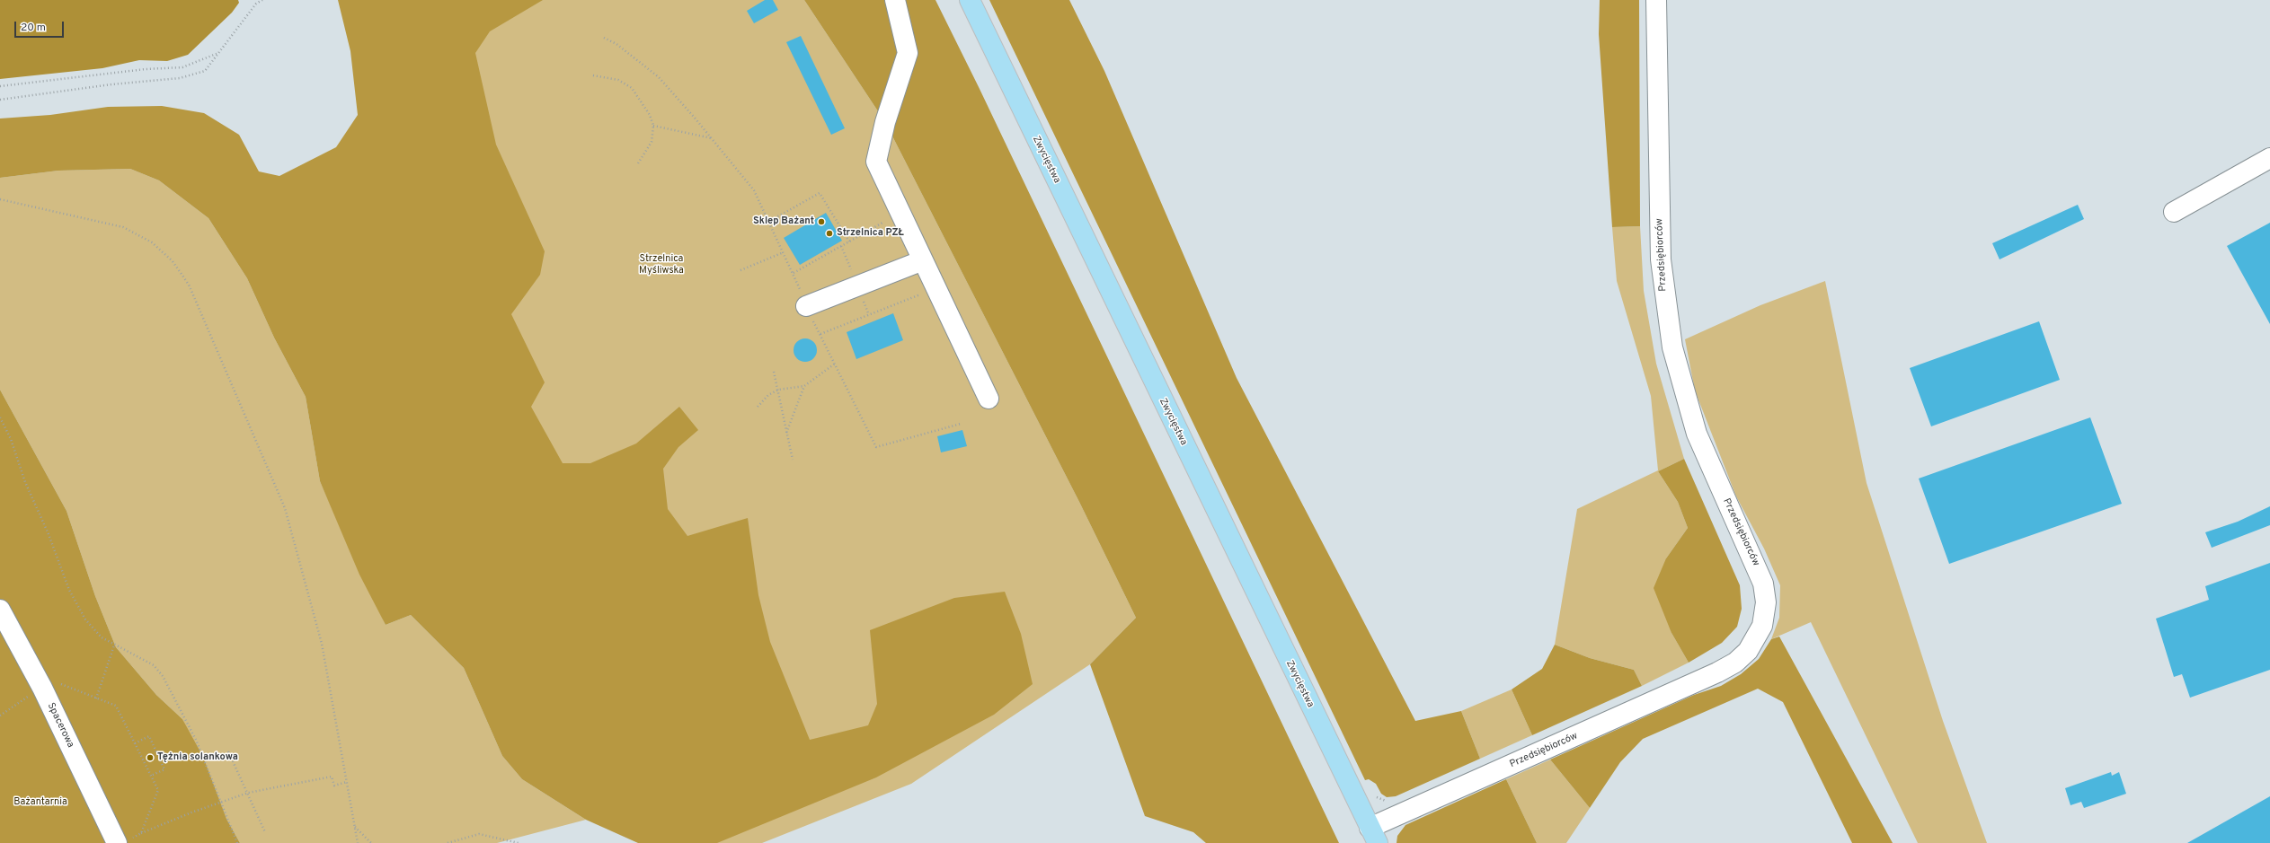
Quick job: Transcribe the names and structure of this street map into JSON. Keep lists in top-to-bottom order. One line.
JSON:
{"streets":{"main road":["Zwycięstwa"],"street":["Przedsiębiorców","Spacerowa"]},"crossings":[["Zwycięstwa","Przedsiębiorców"]],"parks":["Strzelnica Myśliwska","Bażantarnia"],"places":["Sklep Bażant","Strzelnica PZŁ","Tężnia solankowa"],"scale_bar":"20 m"}
